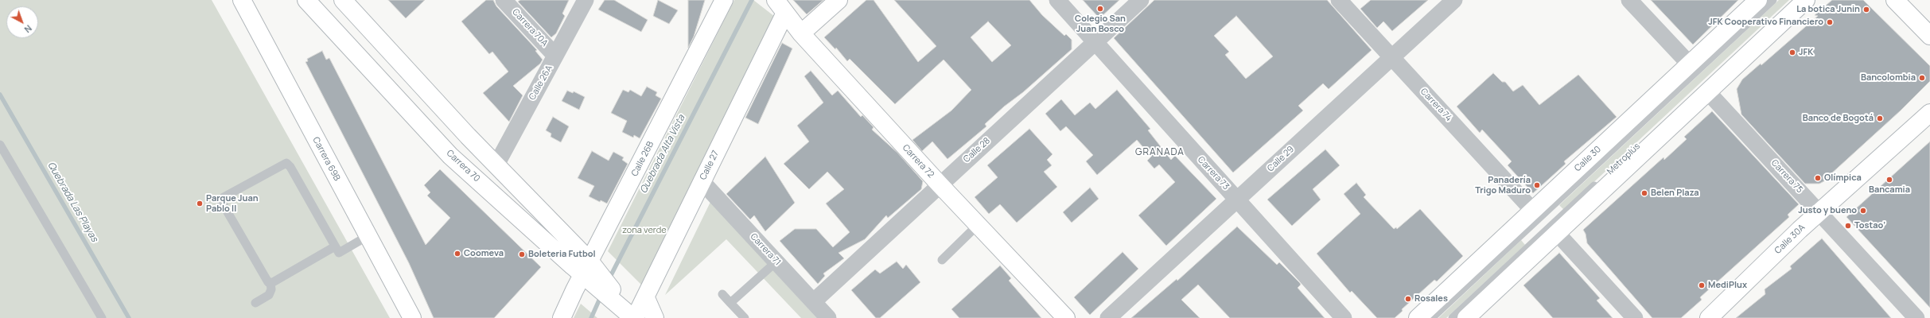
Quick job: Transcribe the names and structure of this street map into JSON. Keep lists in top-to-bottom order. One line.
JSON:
{"streets":{"street":["Carrera 70A","Calle 26A","Carrera 74","Calle 28","Carrera 69B","Calle 26B","Calle 29","Calle 30","Carrera 72","Calle 27","Carrera 70","Carrera 73","Carrera 75","Calle 30A","Carrera 71"],"lane":["Metroplús"]},"crossings":[["Carrera 70A","Calle 26A"],["Calle 26A","Carrera 70"],["Carrera 74","Calle 29"],["Carrera 74","Calle 30"],["Calle 28","Carrera 72"],["Calle 28","Carrera 73"],["Calle 28","Carrera 71"],["Calle 26B","Carrera 70"],["Calle 29","Carrera 73"],["Carrera 72","Calle 27"],["Calle 27","Carrera 70"],["Calle 27","Carrera 71"],["Carrera 75","Calle 30A"]],"districts":["GRANADA"],"water":["Quebrada Alta Vista","Quebrada Las Playas"],"parks":["zona verde"],"places":["Colegio San Juan Bosco","La botica Junin","JFK Cooperativo Financiero","JFK","Bancolombia","Banco de Bogotá","Olímpica","Bancamia","Panadería Trigo Maduro","Belen Plaza","Parque Juan Pablo II","Justo y bueno","Tostao’","Coomeva","Boleteria Futbol","MediPlux","Rosales"],"north":"bottom right"}
